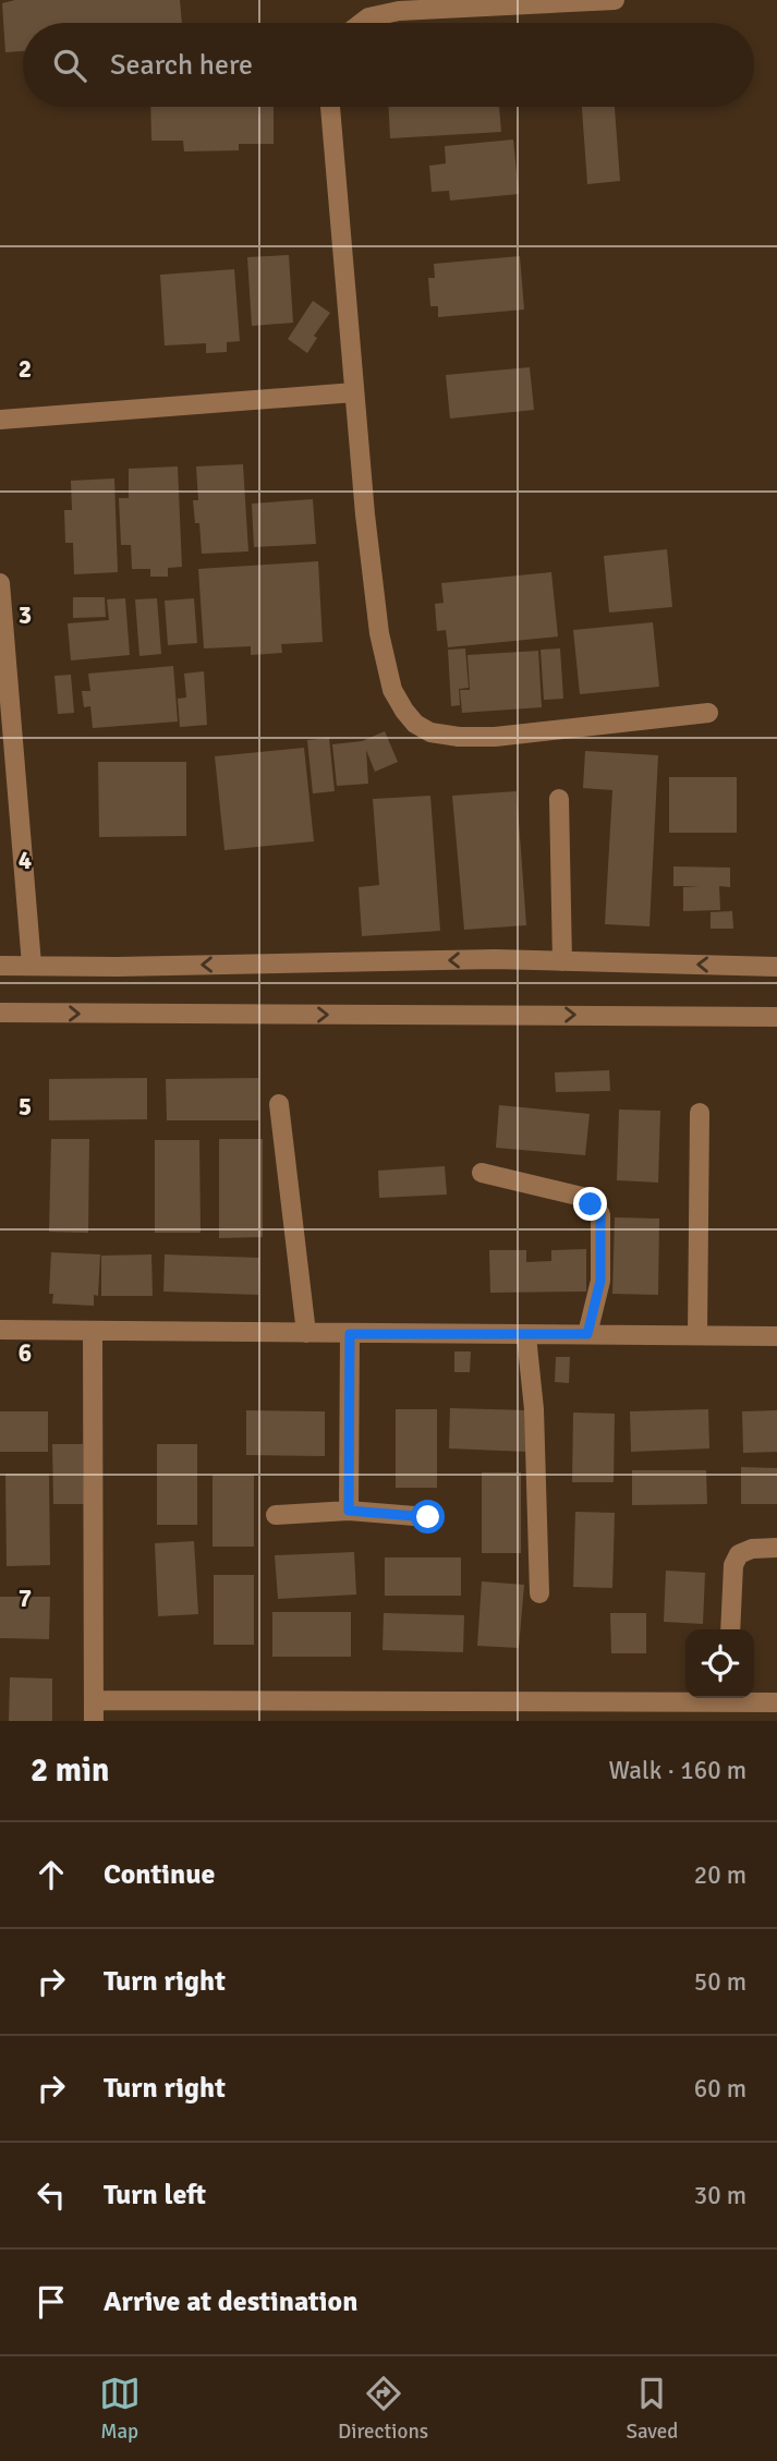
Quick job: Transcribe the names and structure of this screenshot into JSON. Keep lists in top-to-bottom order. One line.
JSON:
{"page":{"search":"Search here","heading":["2 min","Walk · 160 m"],"list":[["Continue","20 m"],["Turn right","50 m"],["Turn right","60 m"],["Turn left","30 m"],"Arrive at destination"],"nav":["Map","Directions","Saved"]},"grid":{"rows":["2","3","4","5","6","7"]}}
